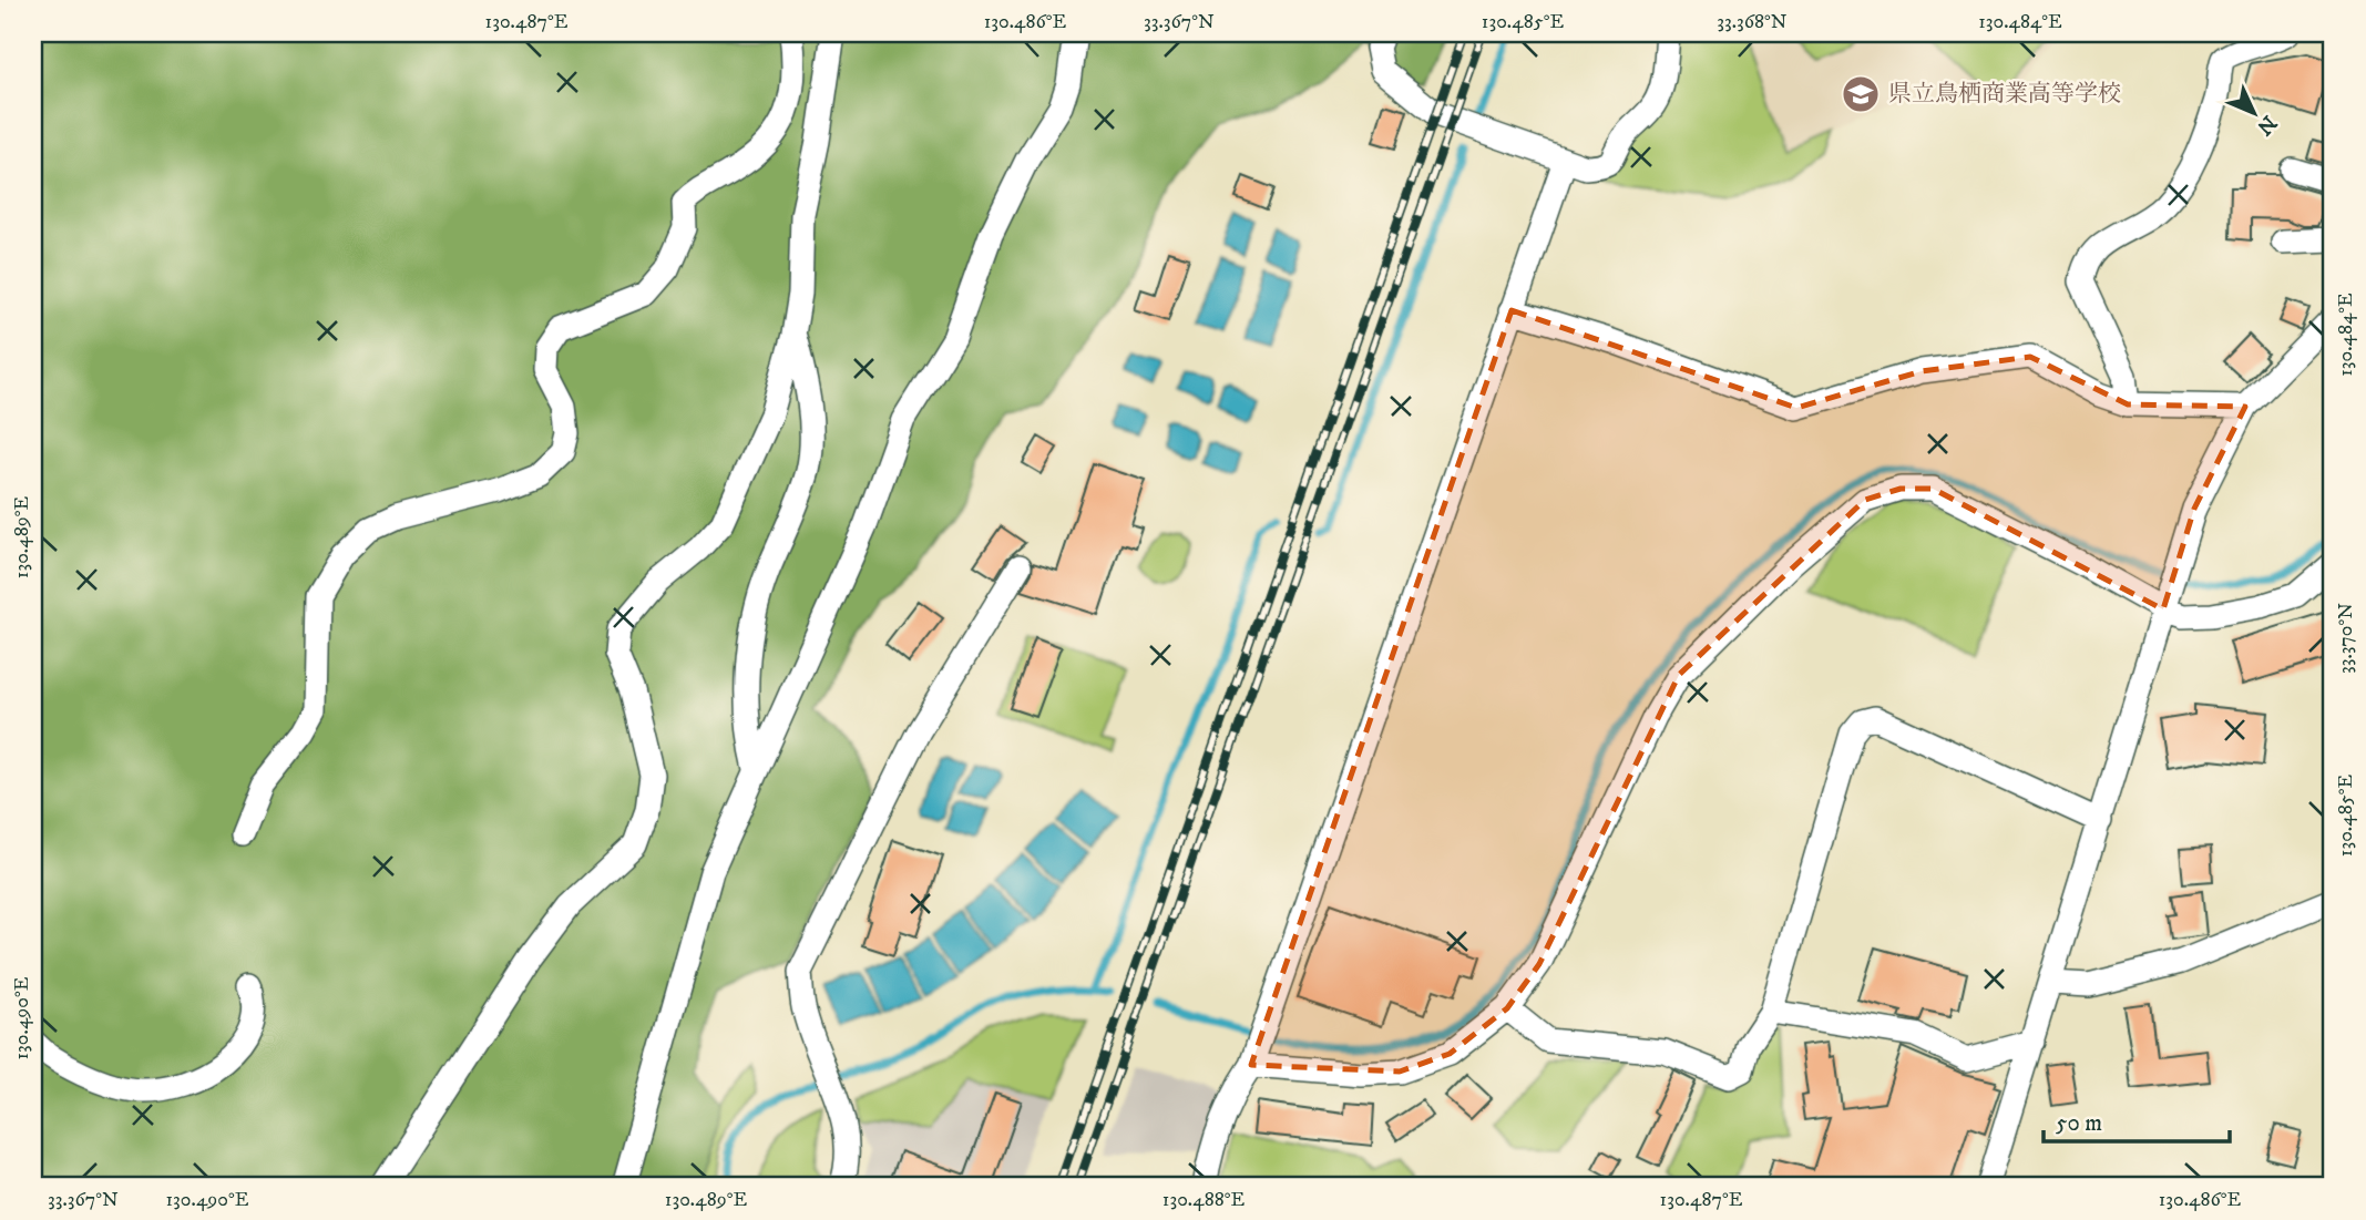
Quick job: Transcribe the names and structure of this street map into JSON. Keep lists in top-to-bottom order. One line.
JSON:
{"places":{"school or university":["県立鳥栖商業高等学校"]},"scale_bar":"50 m","north":"bottom right","coordinates":["130.487°E","130.486°E","33.367°N","130.485°E","33.368°N","130.484°E","130.489°E","33.370°N","130.490°E","130.488°E"]}
